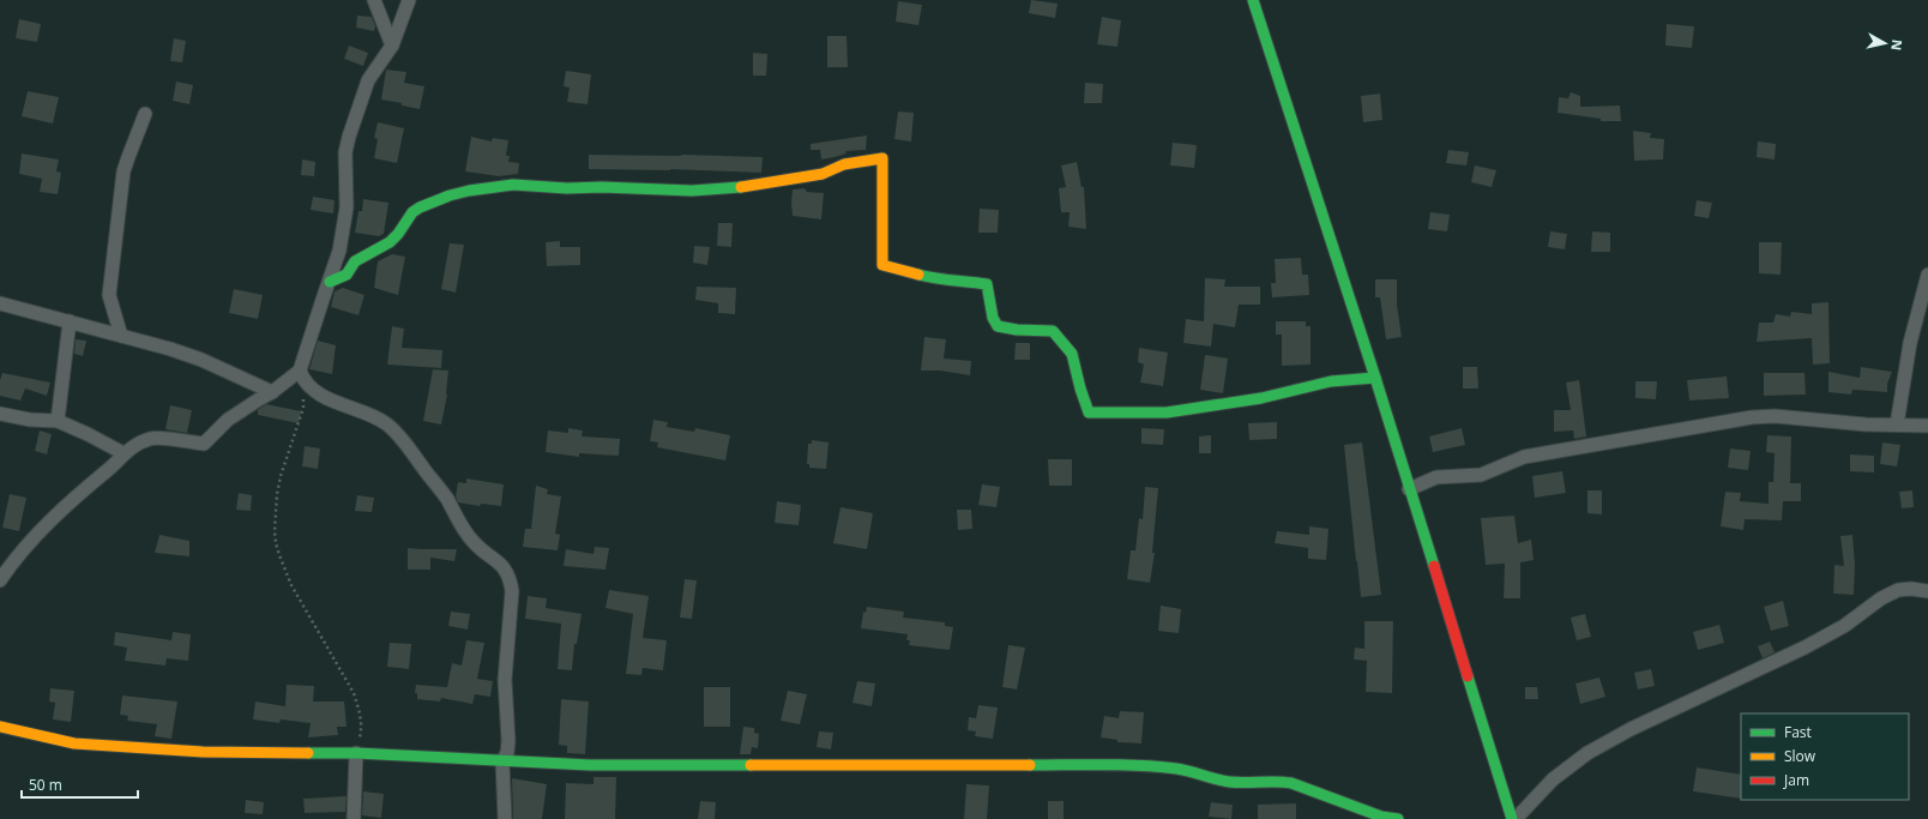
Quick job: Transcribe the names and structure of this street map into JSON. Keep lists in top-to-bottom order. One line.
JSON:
{"legend":["Fast","Slow","Jam"],"scale_bar":"50 m","north":"right"}
